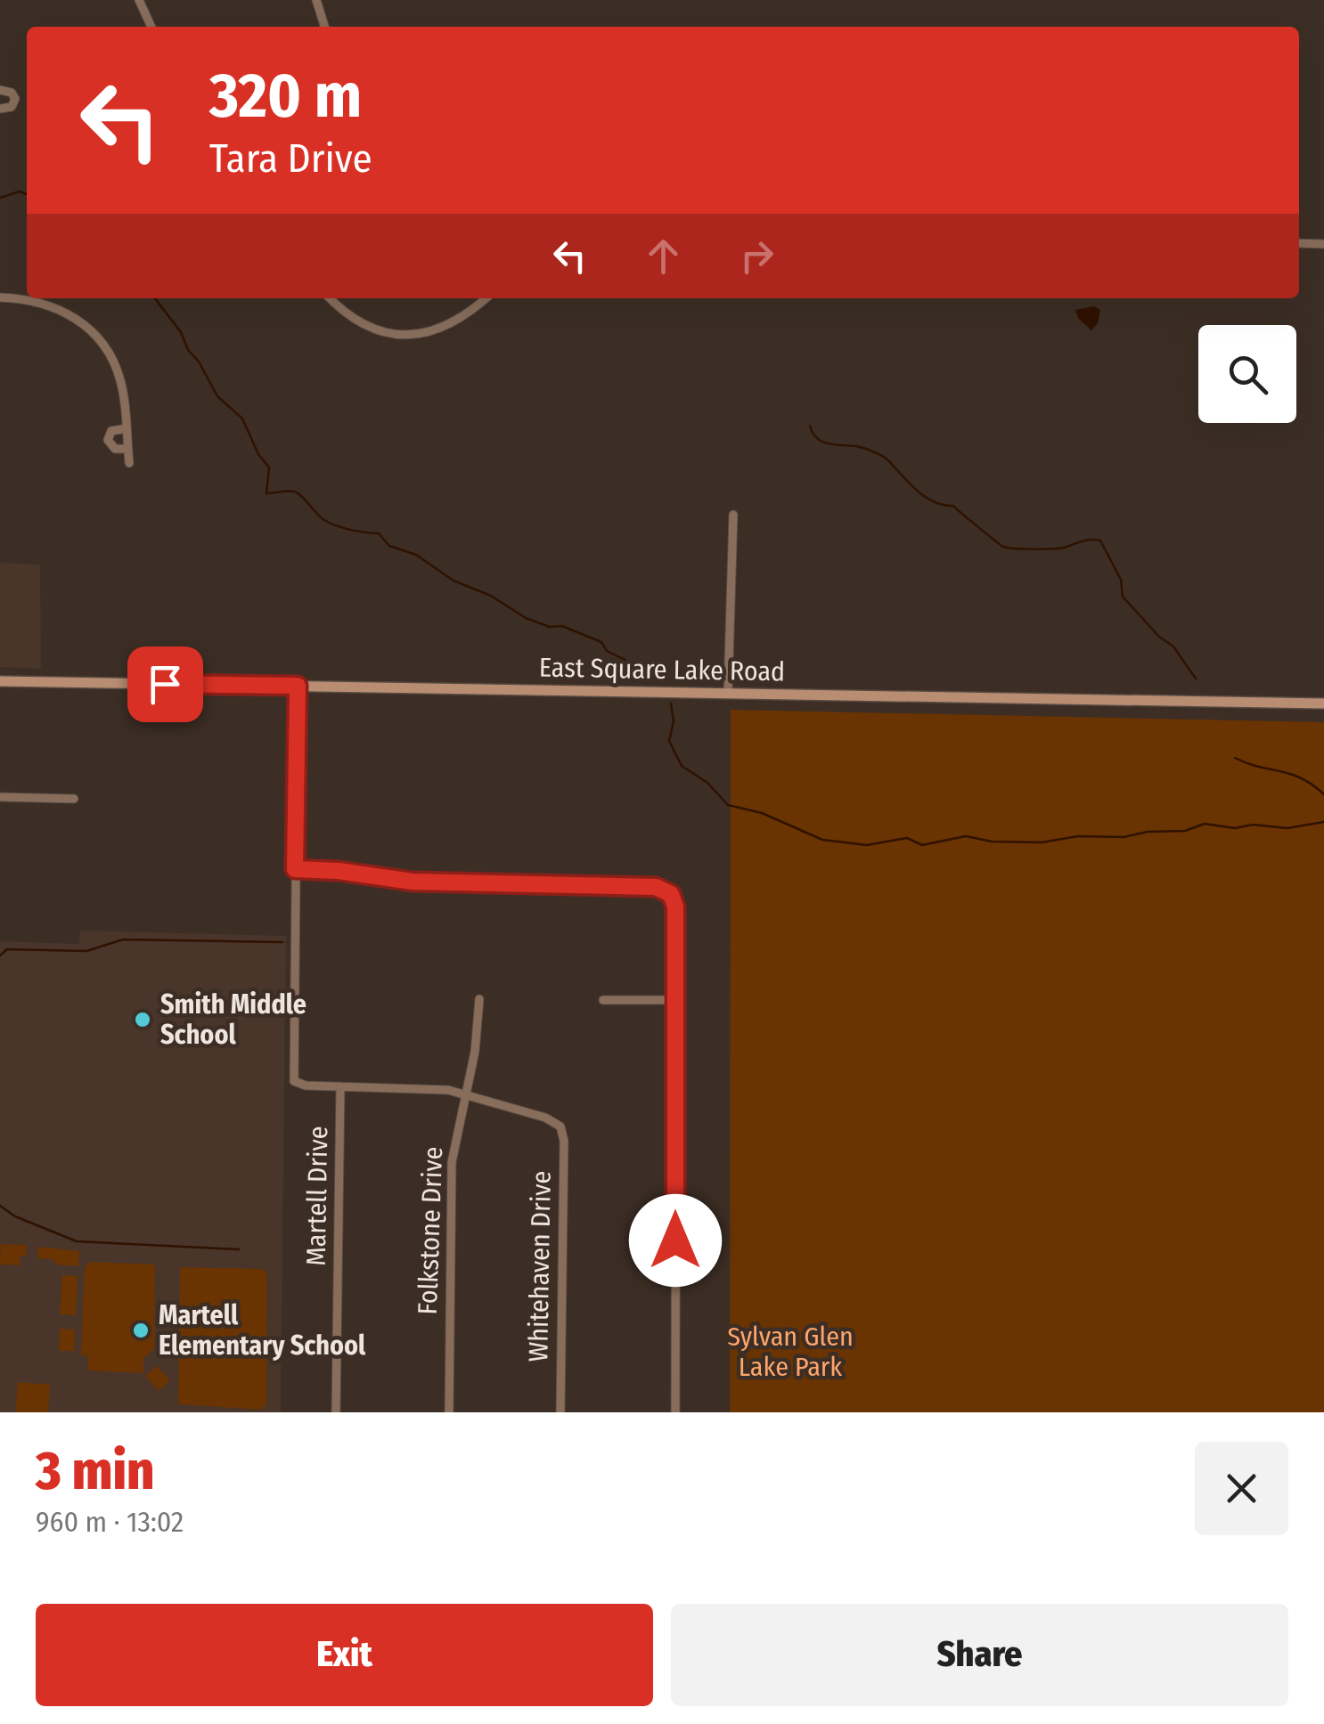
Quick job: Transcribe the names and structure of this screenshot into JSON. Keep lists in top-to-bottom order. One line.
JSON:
{"streets":{"main road":["East Square Lake Road"],"street":["Martell Drive","Folkstone Drive","Whitehaven Drive"]},"crossings":[["Folkstone Drive","Whitehaven Drive"]],"parks":["Sylvan Glen Lake Park"],"places":["Smith Middle School","Martell Elementary School"],"page":{"turn":["320 m","Tara Drive"],"heading":["3 min","960 m · 13:02"],"buttons":["Exit","Share"]}}
